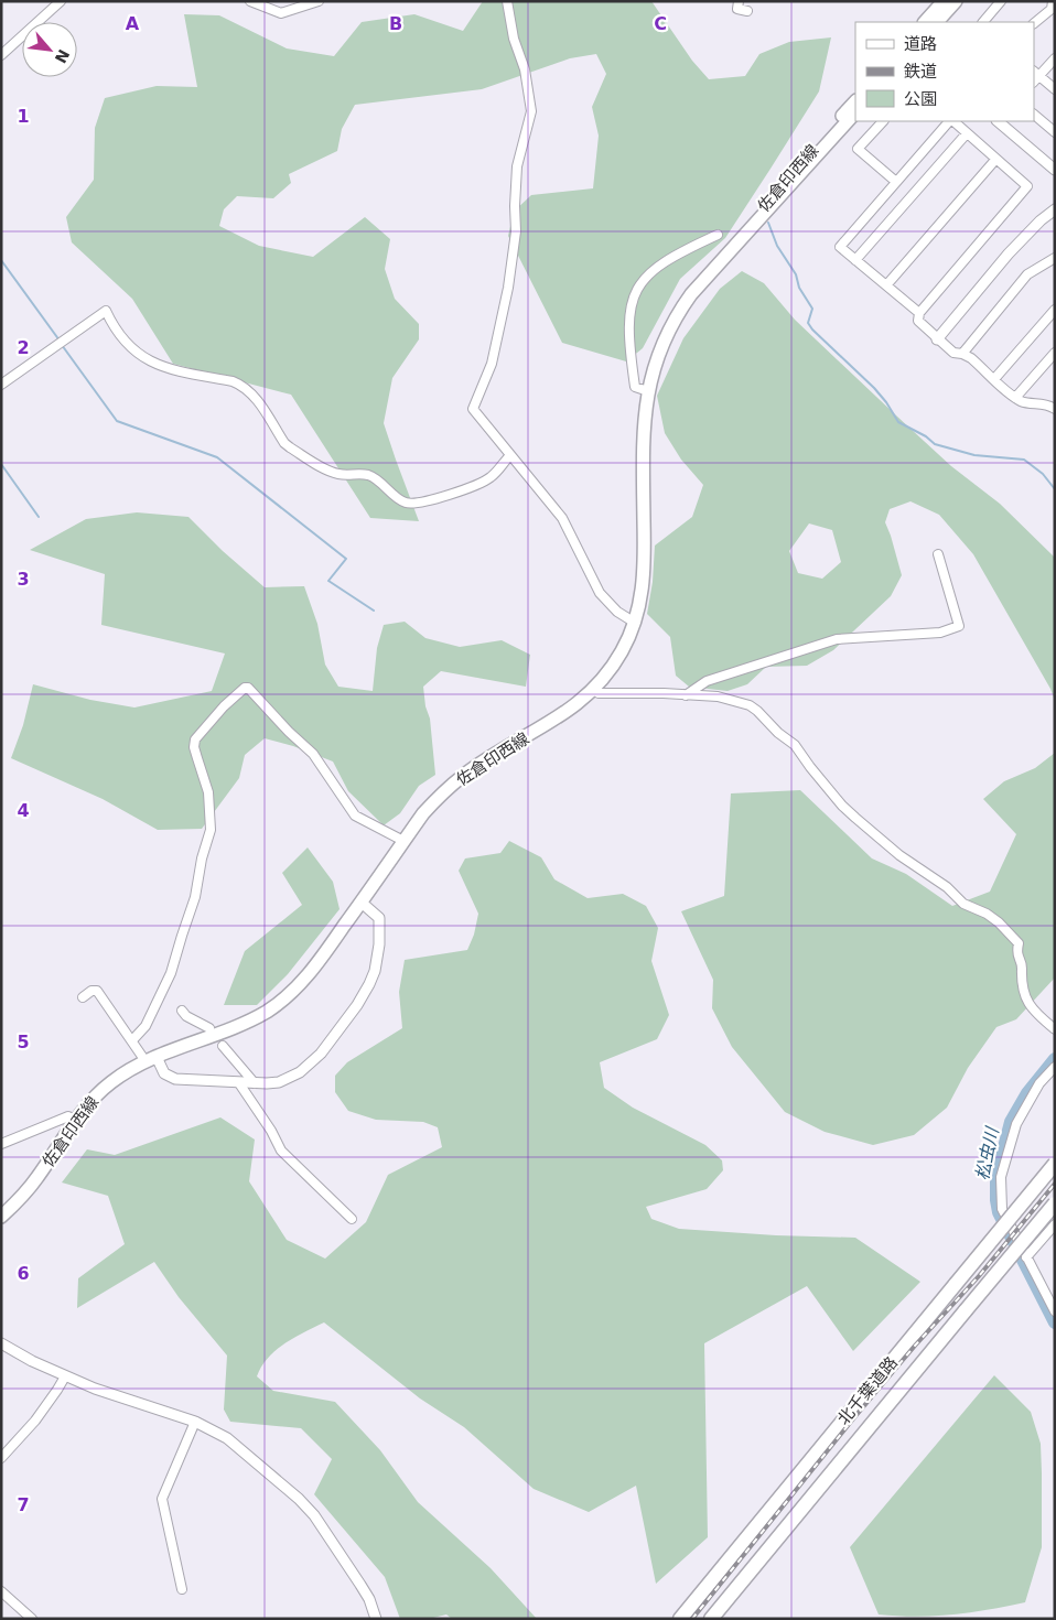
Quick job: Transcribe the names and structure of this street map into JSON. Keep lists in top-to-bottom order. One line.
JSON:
{"streets":{"highway":["北千葉道路"],"main road":["佐倉印西線"]},"water":["松虫川"],"legend":["道路","鉄道","公園"],"north":"bottom right","grid":{"columns":["A","B","C"],"rows":["1","2","3","4","5","6","7"]}}
